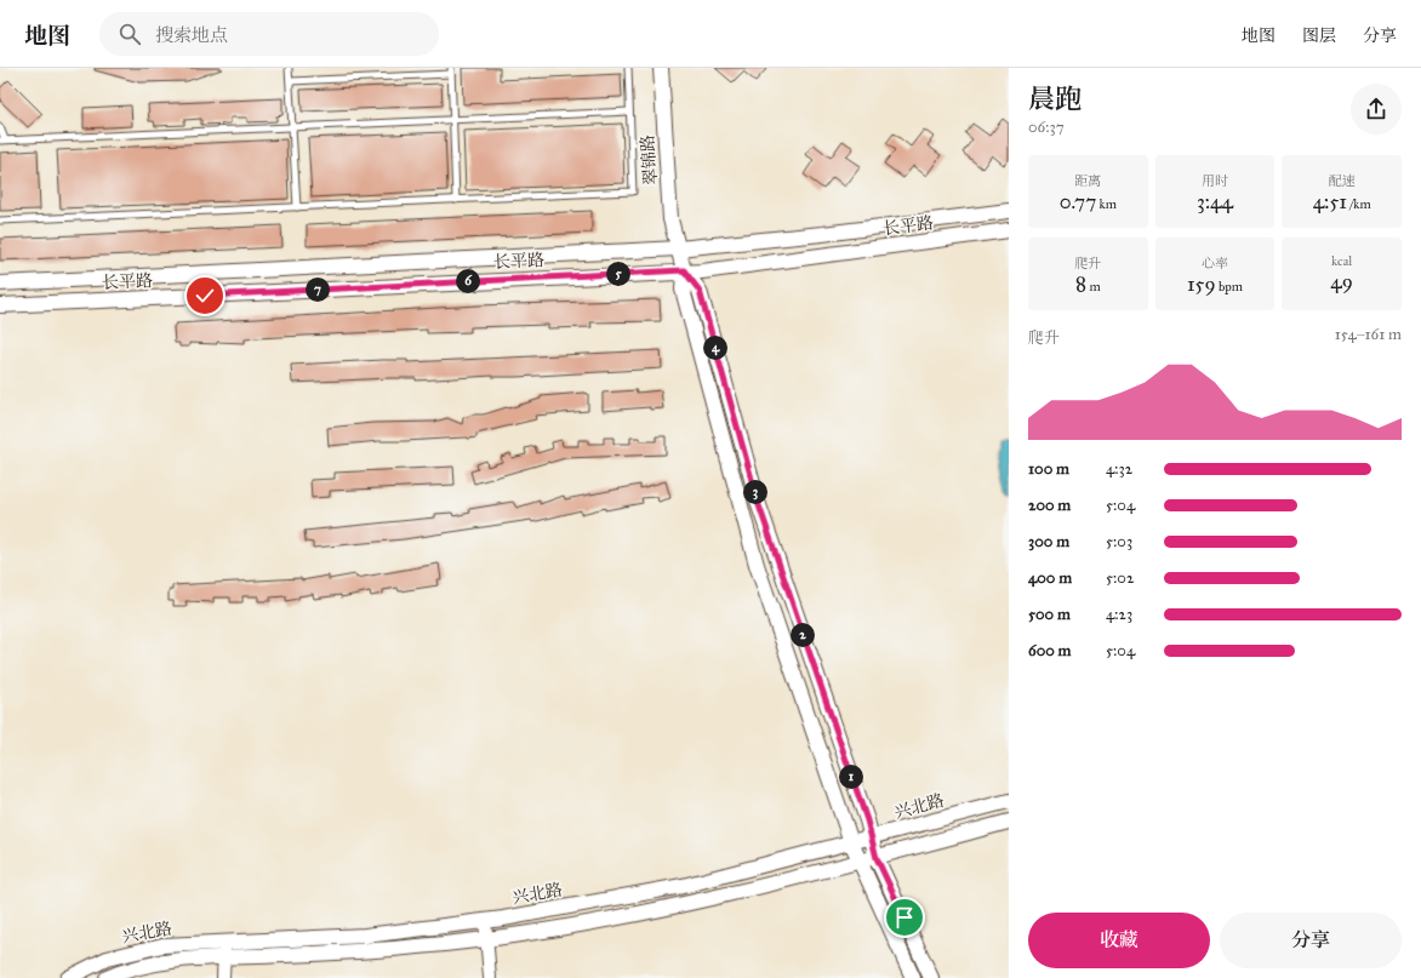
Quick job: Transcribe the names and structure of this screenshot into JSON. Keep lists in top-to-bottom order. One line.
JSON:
{"streets":{"street":["翠锦路","长平路","兴北路"]},"crossings":[["翠锦路","长平路"]],"page":{"header":"地图","search":"搜索地点","nav":["地图","图层","分享"],"heading":["晨跑","06:37"],"stats":[["距离","0.77 km"],["用时","3:44"],["配速","4:51 /km"],["爬升","8 m"],["心率","159 bpm"],["kcal","49"]],"pins":["5","6","7","4","3","2","1"],"chart":["爬升","154–161 m"],"list":[{"name":"100 m","note":"4:32"},{"name":"200 m","note":"5:04"},{"name":"300 m","note":"5:03"},{"name":"400 m","note":"5:02"},{"name":"500 m","note":"4:23"},{"name":"600 m","note":"5:04"}],"buttons":["收藏","分享"]}}
